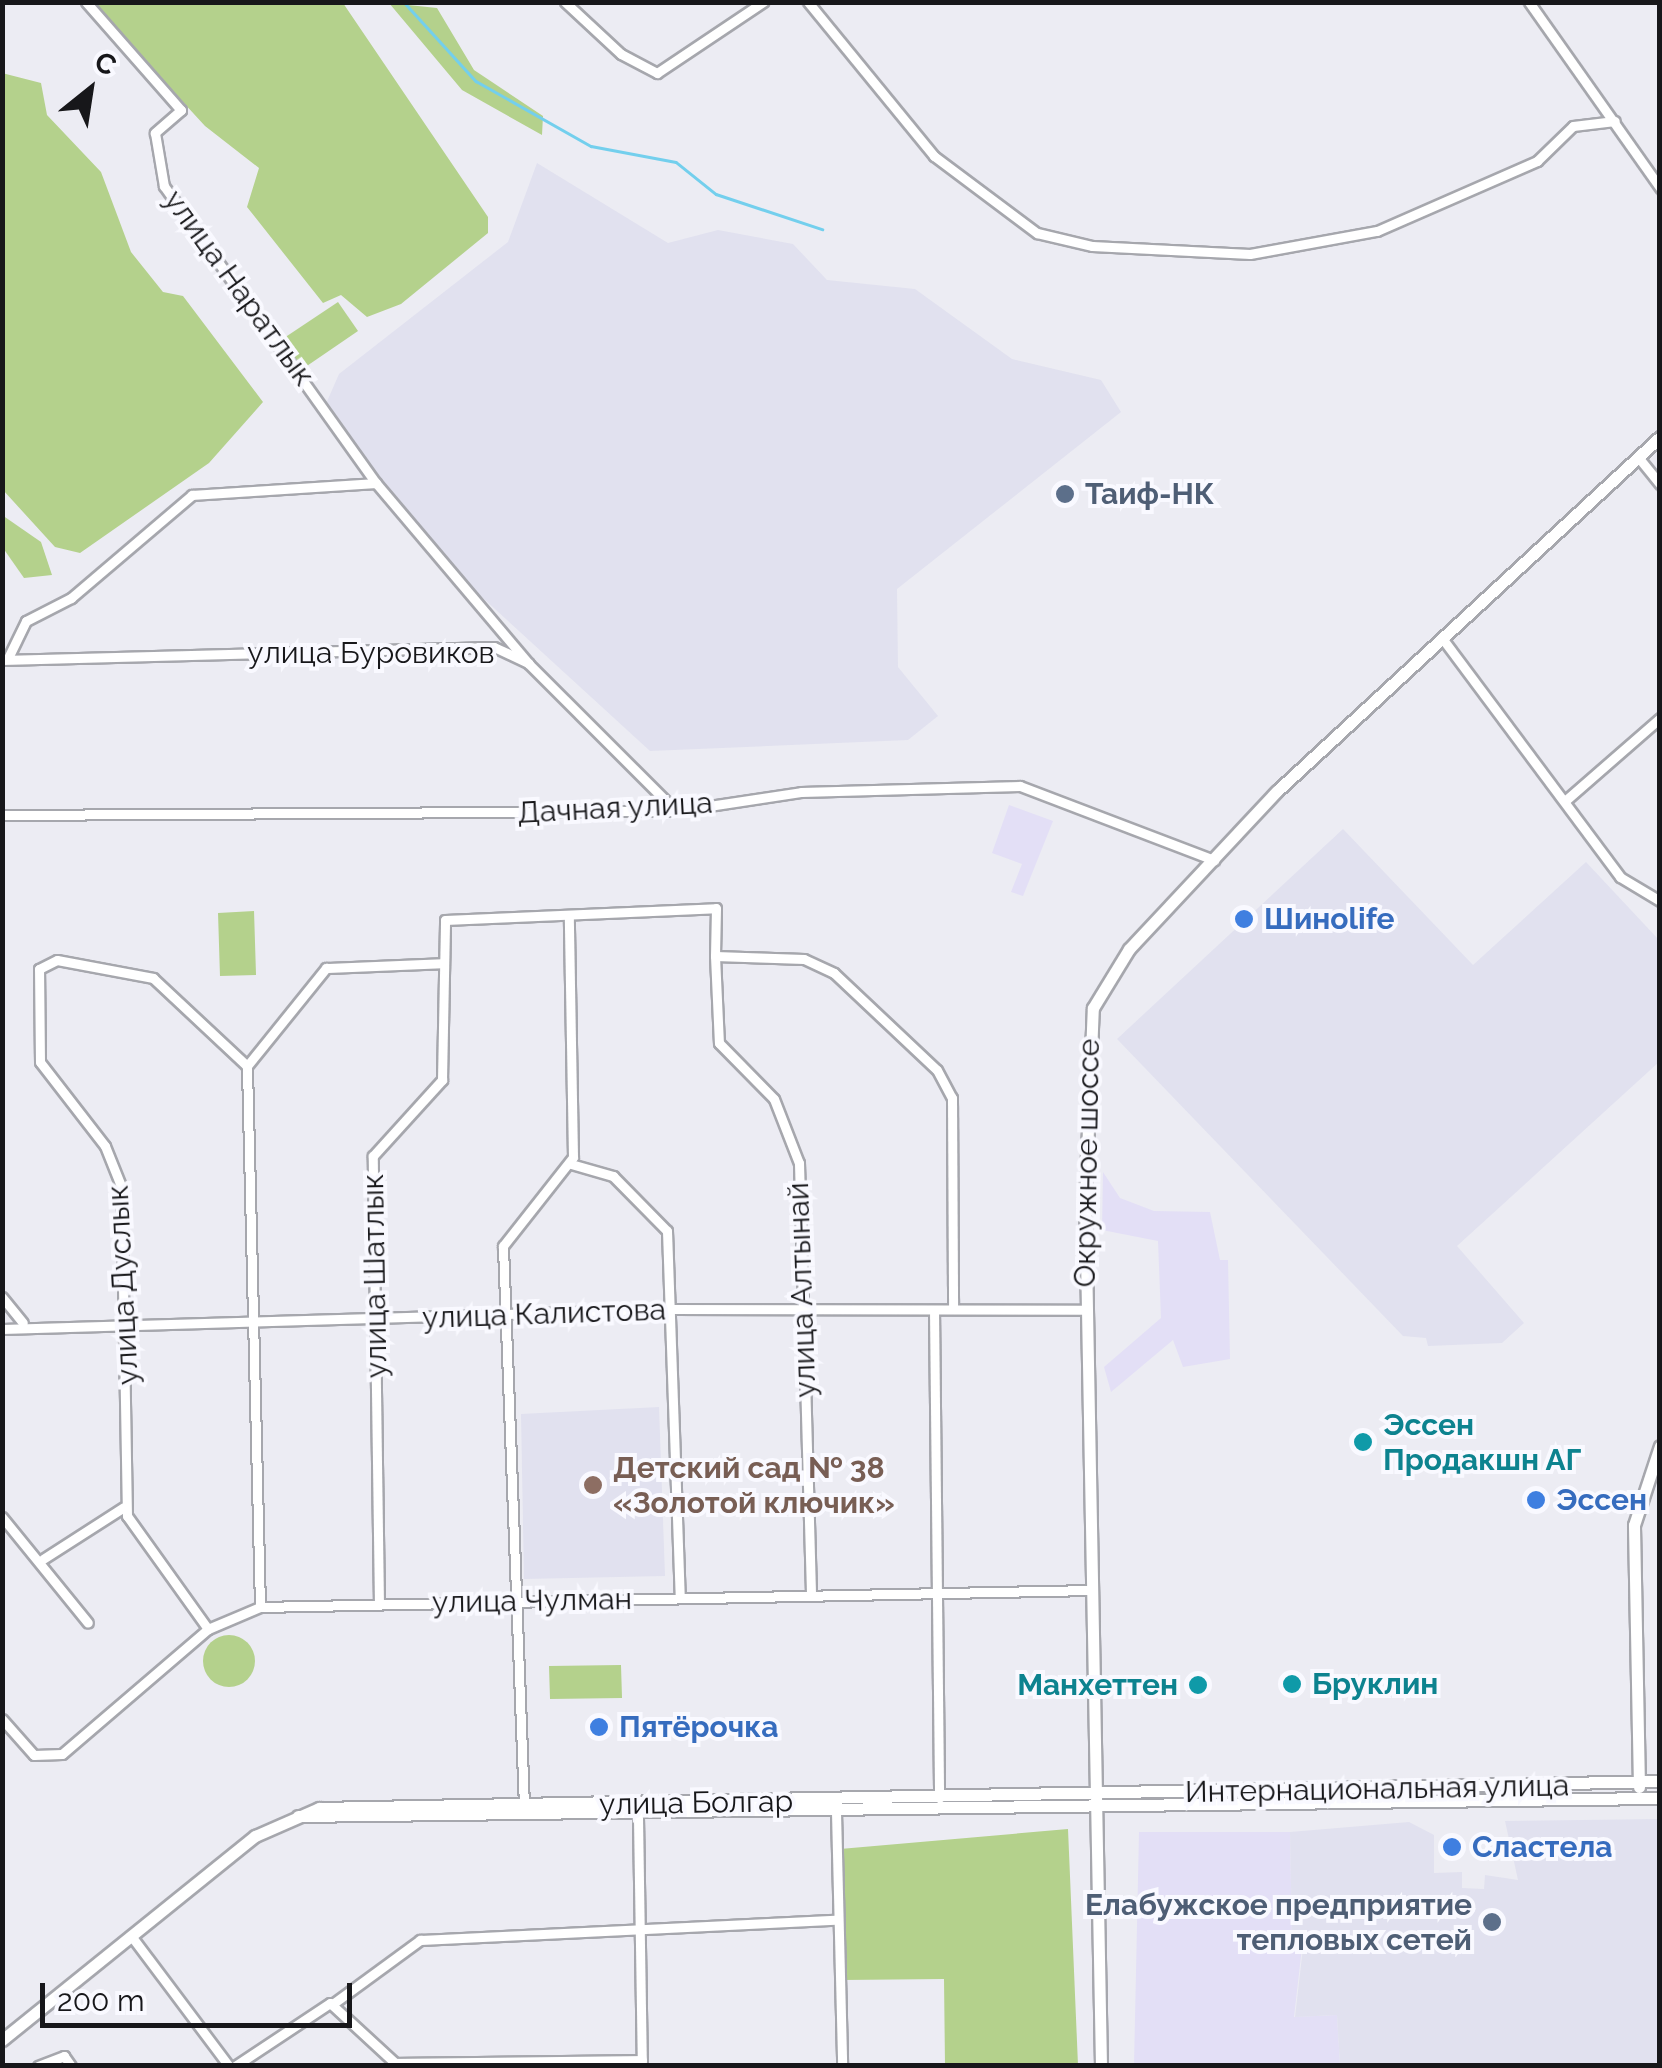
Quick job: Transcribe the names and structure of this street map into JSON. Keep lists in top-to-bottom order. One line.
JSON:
{"streets":{"street":["улица Наратлык","улица Буровиков","Дачная улица","Окружное шоссе","улица Шатлык","улица Дуслык","улица Алтынай","улица Калистова","улица Чулман","Интернациональная улица","улица Болгар"]},"crossings":[["улица Наратлык","улица Буровиков"],["улица Буровиков","Дачная улица"],["Дачная улица","Окружное шоссе"],["Окружное шоссе","улица Калистова"],["Окружное шоссе","улица Чулман"],["Окружное шоссе","Интернациональная улица"],["Окружное шоссе","улица Болгар"],["улица Шатлык","улица Алтынай"],["улица Шатлык","улица Калистова"],["улица Шатлык","улица Чулман"],["улица Дуслык","улица Калистова"],["улица Алтынай","улица Калистова"],["улица Алтынай","улица Чулман"],["Интернациональная улица","улица Болгар"]],"places":["Таиф-НК","Шиноlife","Эссен Продакшн АГ","Детский сад № 38 «Золотой ключик»","Эссен","Бруклин","Манхеттен","Пятёрочка","Сластела","Елабужское предприятие тепловых сетей"],"scale_bar":"200 m","north":"top right"}
